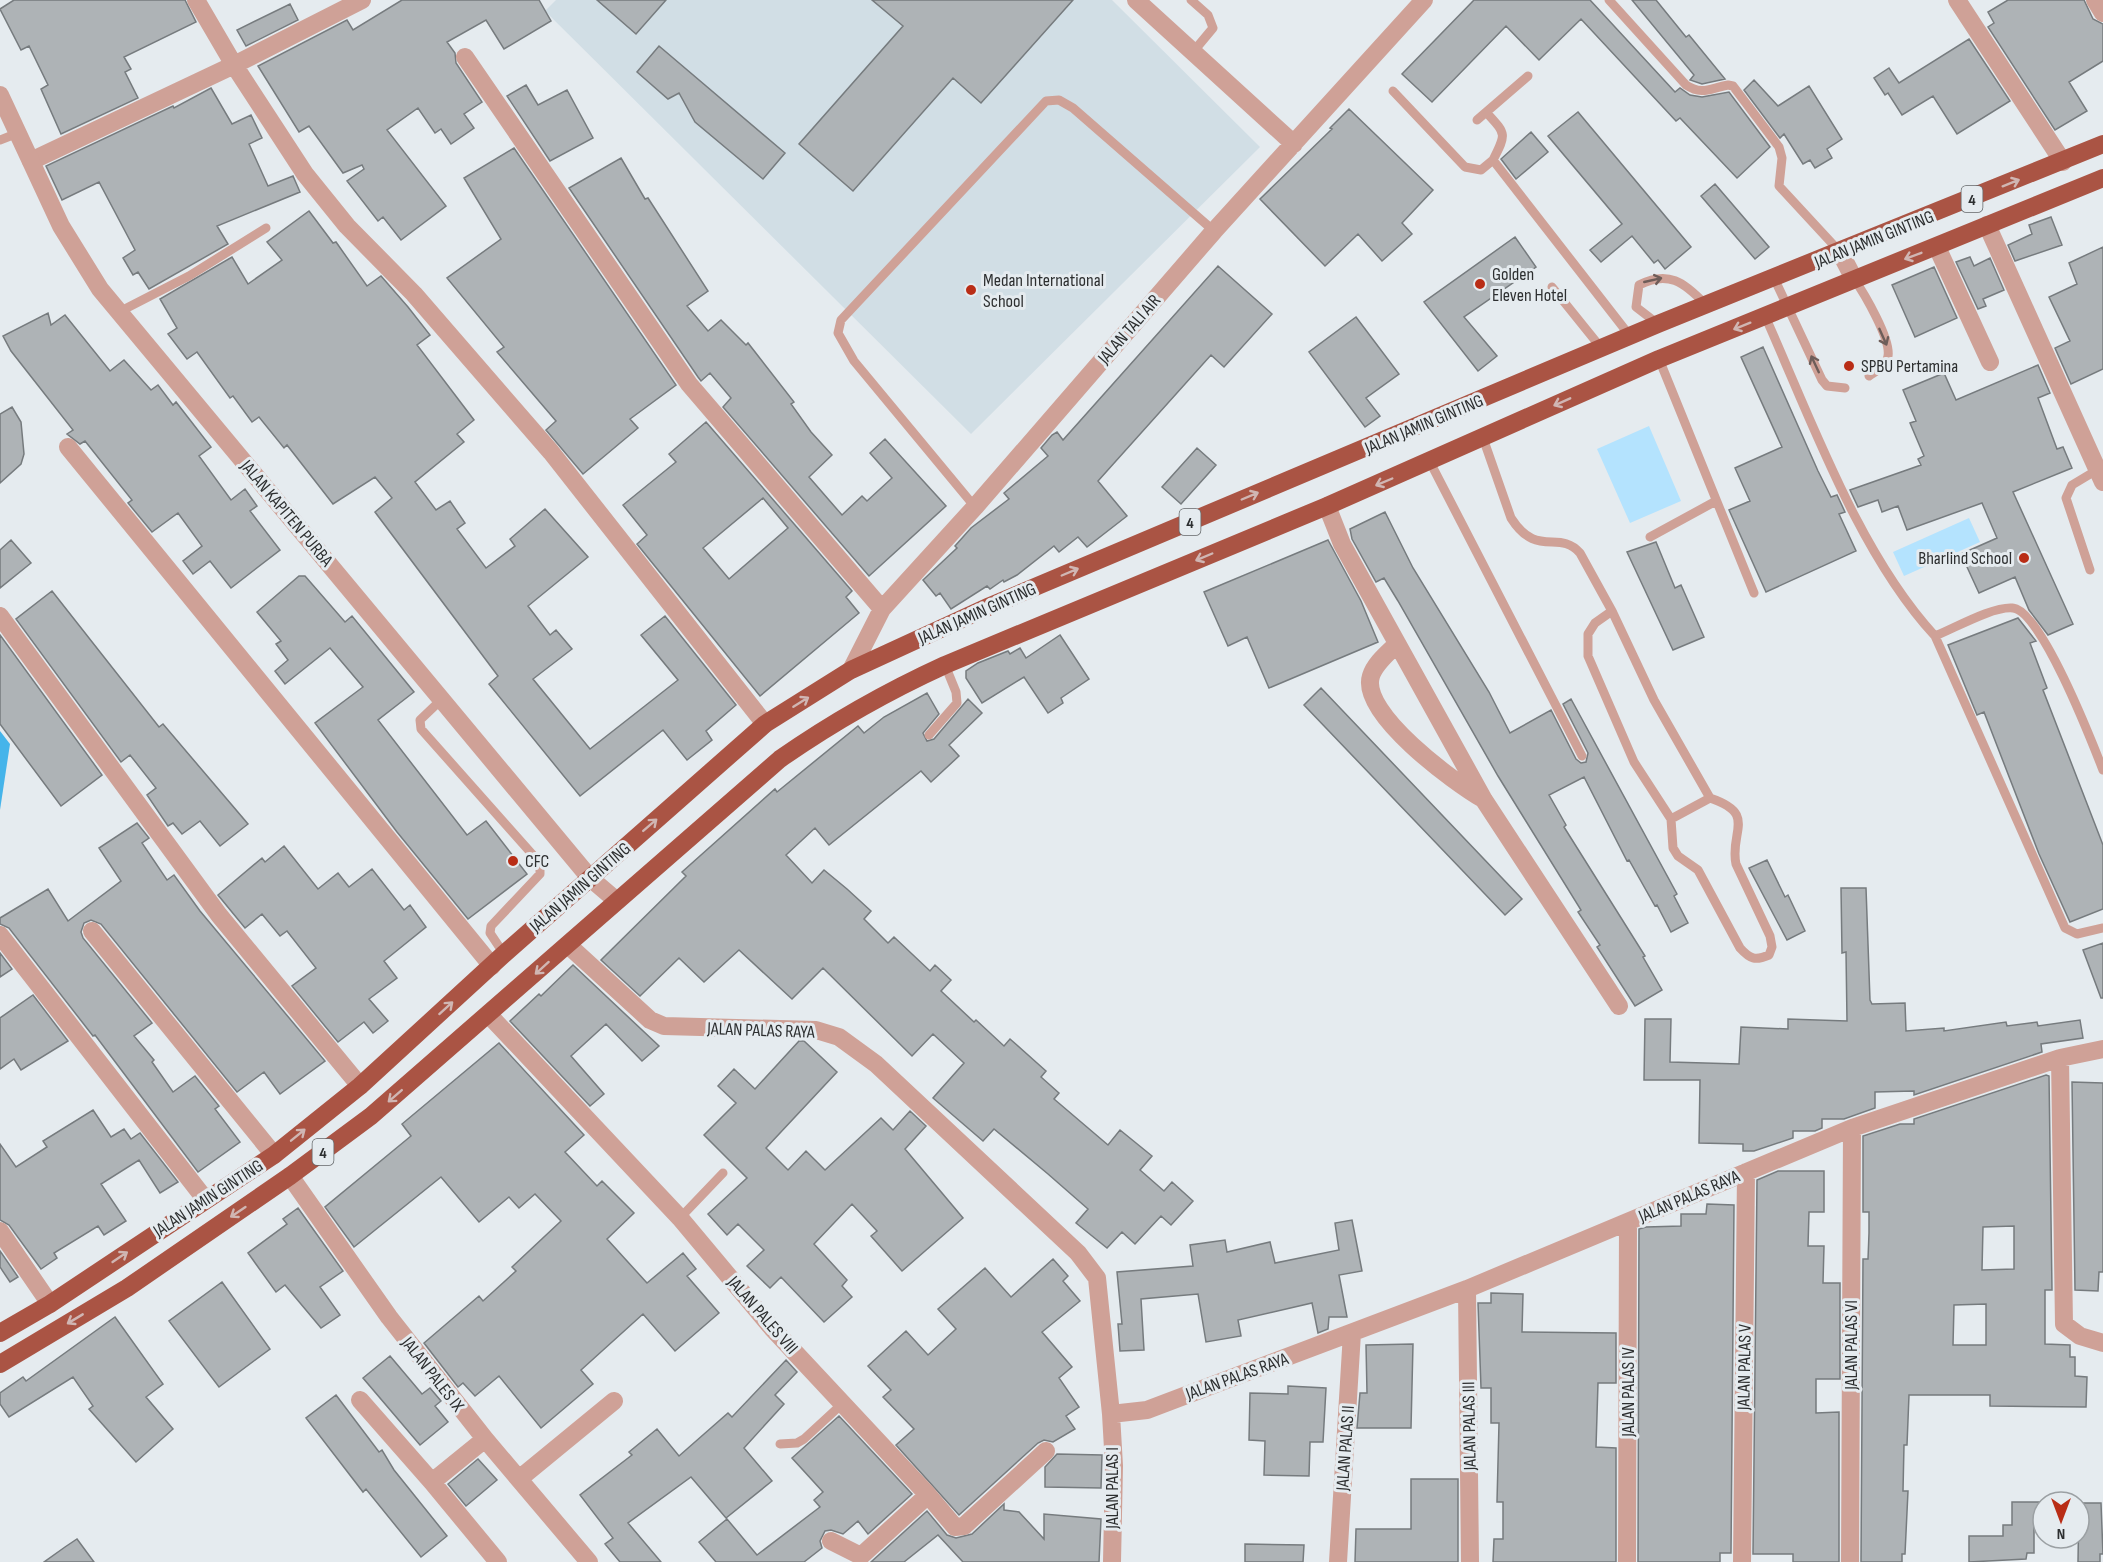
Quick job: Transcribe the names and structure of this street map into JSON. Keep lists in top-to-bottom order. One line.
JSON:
{"streets":{"highway":["4","JALAN JAMIN GINTING"],"street":["JALAN TALI AIR","JALAN KAPITEN PURBA","JALAN PALAS RAYA","JALAN PALES VIII","JALAN PALAS VI","JALAN PALAS V","JALAN PALES IX","JALAN PALAS IV","JALAN PALAS III","JALAN PALAS II","JALAN PALAS I"]},"crossings":[["JALAN JAMIN GINTING","JALAN TALI AIR"],["JALAN JAMIN GINTING","JALAN KAPITEN PURBA"],["JALAN JAMIN GINTING","JALAN PALAS RAYA"],["JALAN JAMIN GINTING","JALAN PALES VIII"],["JALAN JAMIN GINTING","JALAN PALES IX"],["JALAN PALAS RAYA","JALAN PALAS VI"],["JALAN PALAS RAYA","JALAN PALAS V"],["JALAN PALAS RAYA","JALAN PALAS IV"],["JALAN PALAS RAYA","JALAN PALAS III"],["JALAN PALAS RAYA","JALAN PALAS II"],["JALAN PALAS RAYA","JALAN PALAS I"]],"places":["Golden Eleven Hotel","Medan International School","SPBU Pertamina","Bharlind School","CFC"],"north":"bottom"}
